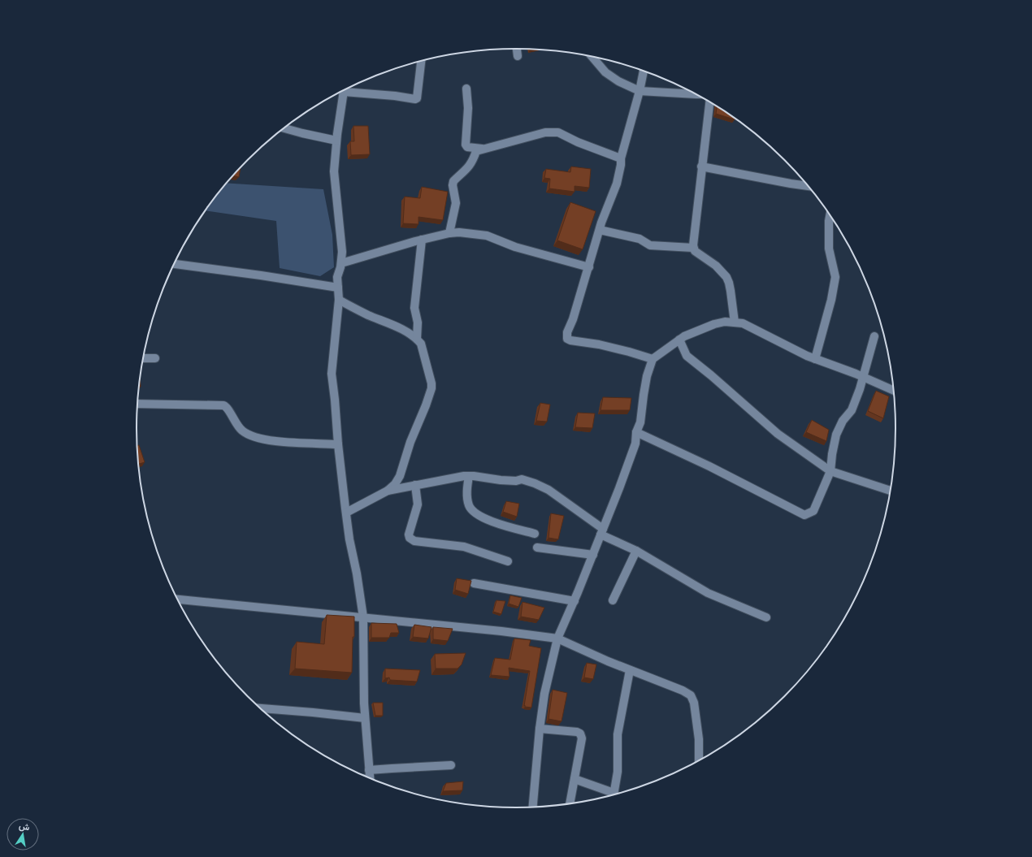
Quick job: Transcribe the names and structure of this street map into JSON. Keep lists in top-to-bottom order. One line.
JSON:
{"north":"top"}
